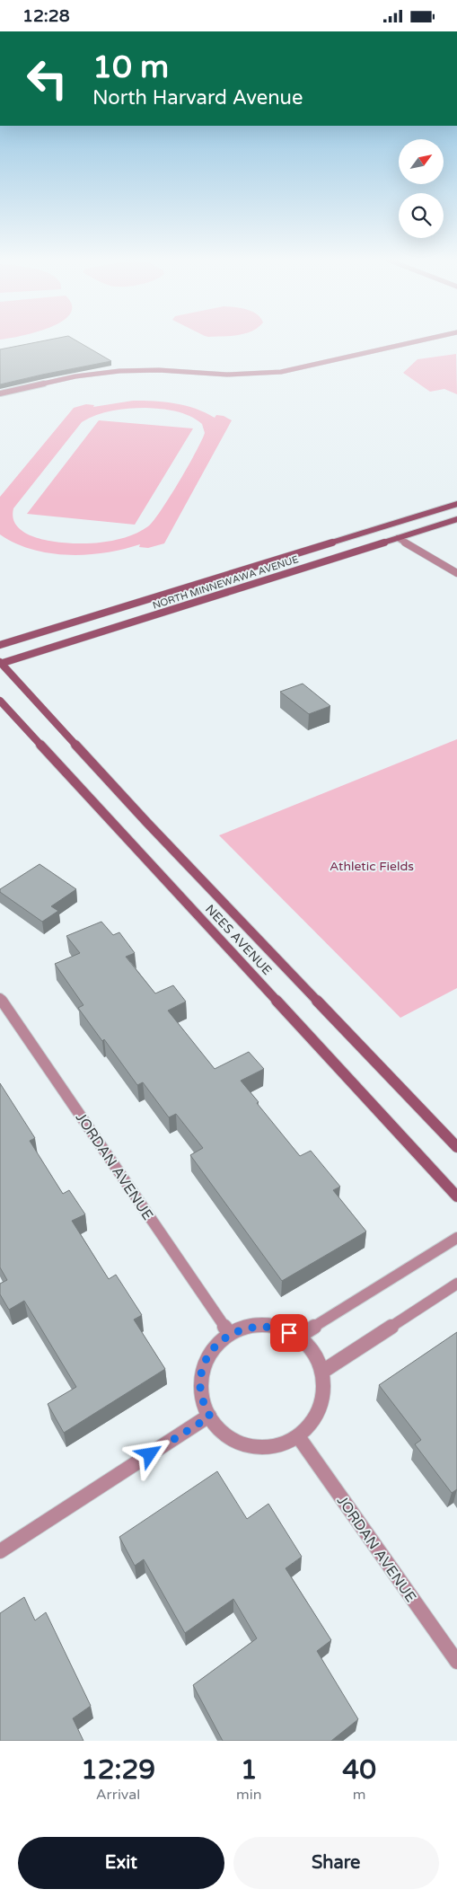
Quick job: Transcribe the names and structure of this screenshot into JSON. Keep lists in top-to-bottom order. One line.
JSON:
{"streets":{"main road":["NORTH MINNEWAWA AVENUE","NEES AVENUE"],"street":["JORDAN AVENUE"]},"crossings":[["NORTH MINNEWAWA AVENUE","NEES AVENUE"]],"parks":["Athletic Fields"],"north":"top right","page":{"status":"12:28","turn":["10 m","North Harvard Avenue"],"eta":["12:29","Arrival","1","min","40","m"],"buttons":["Exit","Share"]}}
